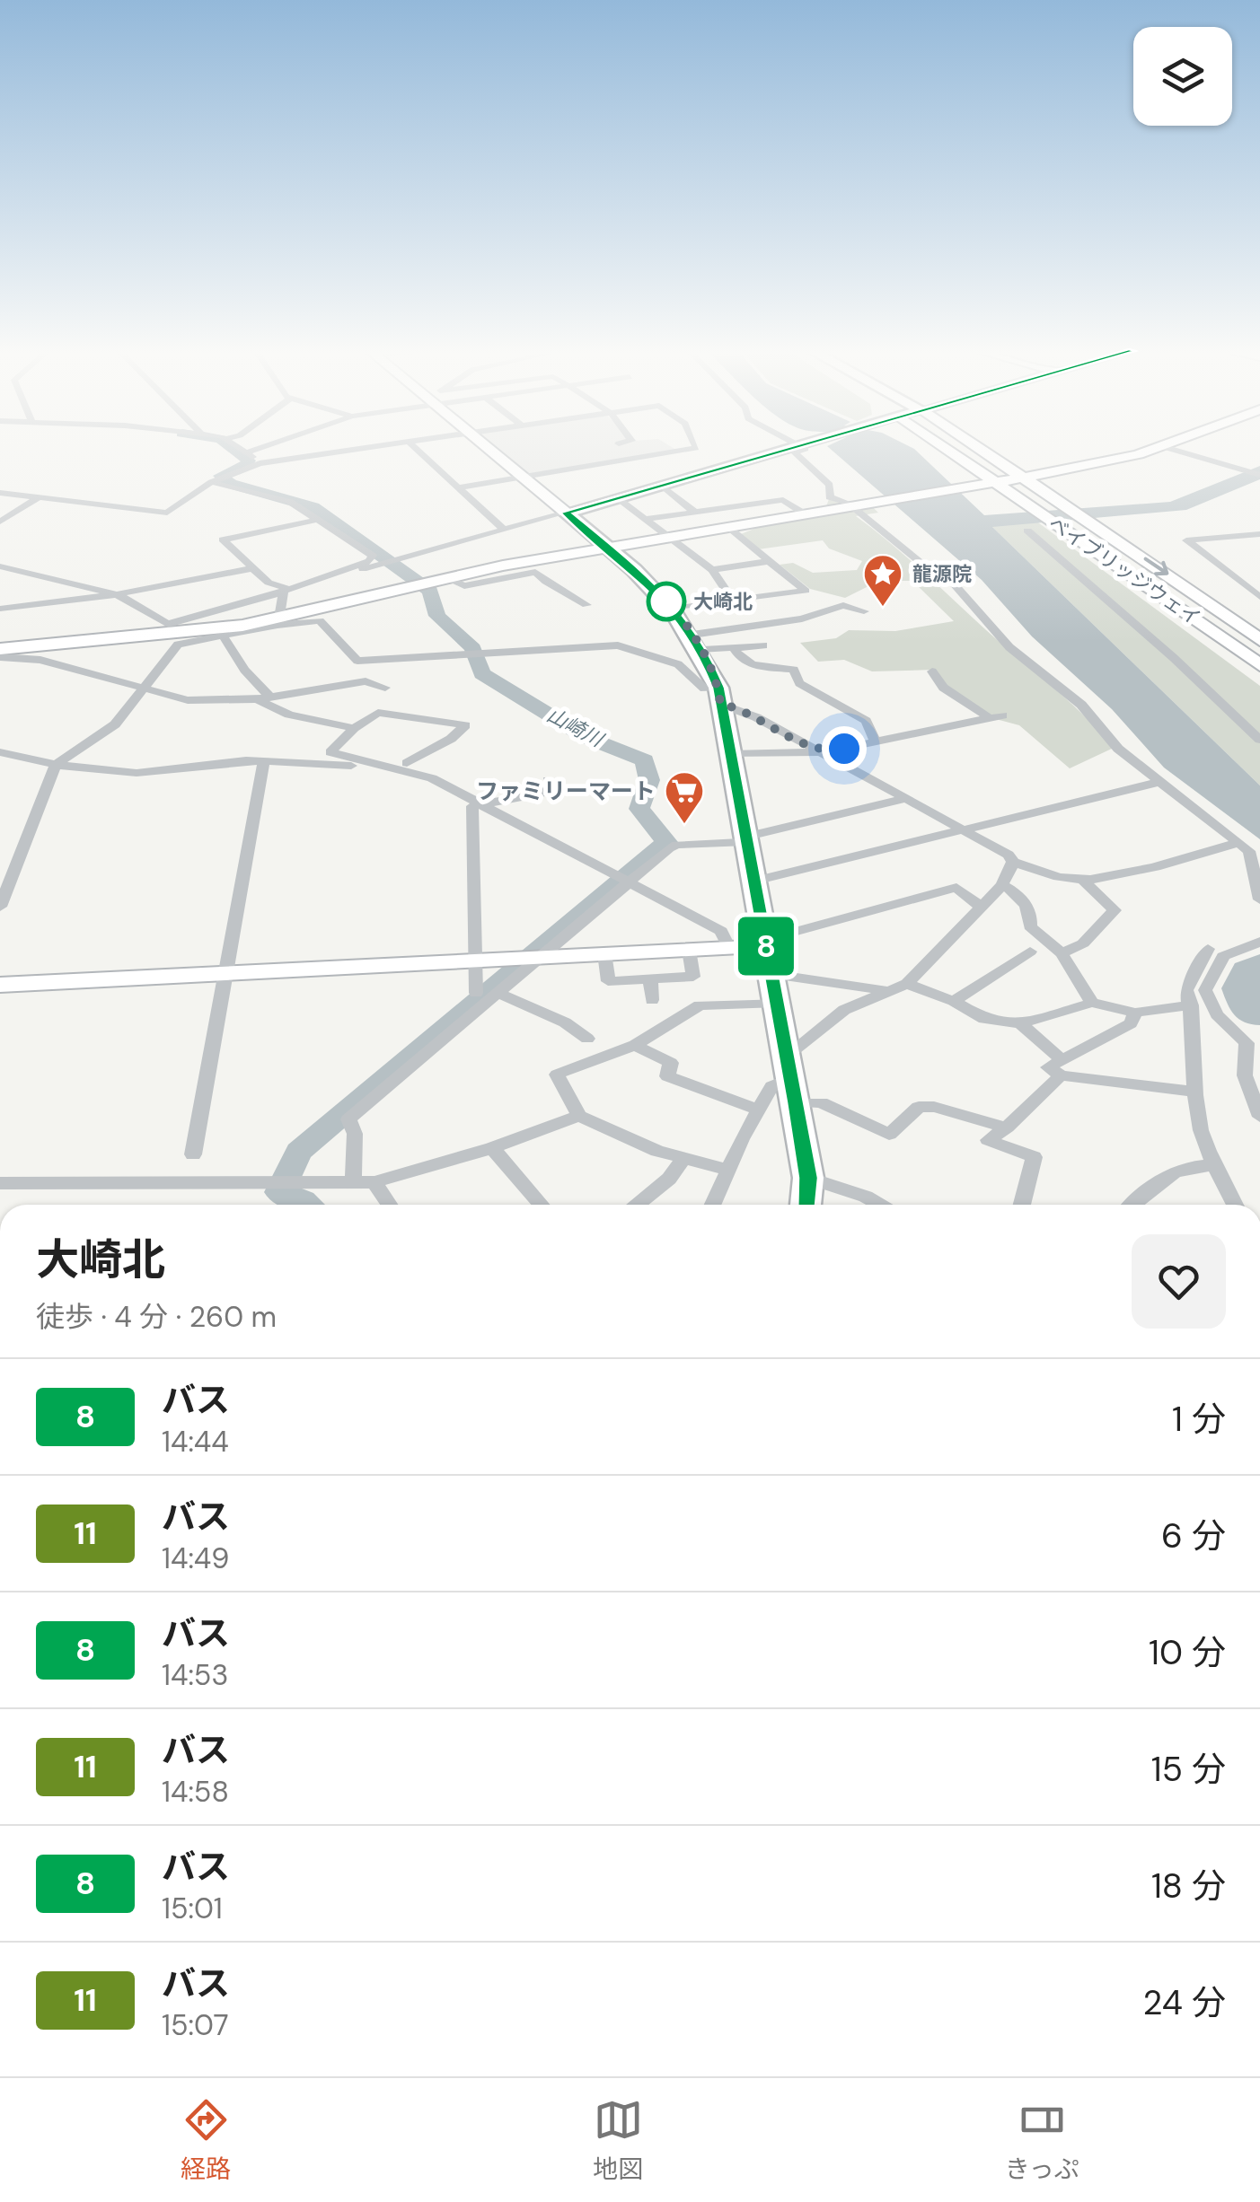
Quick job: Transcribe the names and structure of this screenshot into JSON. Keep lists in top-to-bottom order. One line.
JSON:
{"streets":{"street":["ベイブリッジウェイ"]},"water":["山崎川"],"places":{"other":["大崎北"],"place":["龍源院"],"supermarket":["ファミリーマート"]},"lines":["bus line 8"],"page":{"on_map":"8","heading":["大崎北","徒歩 · 4 分 · 260 m"],"list":[{"mark":"8","name":"バス","note":"14:44","value":"1 分"},{"mark":"11","name":"バス","note":"14:49","value":"6 分"},{"mark":"8","name":"バス","note":"14:53","value":"10 分"},{"mark":"11","name":"バス","note":"14:58","value":"15 分"},{"mark":"8","name":"バス","note":"15:01","value":"18 分"},{"mark":"11","name":"バス","note":"15:07","value":"24 分"}],"tabs":["経路","地図","きっぷ"]}}
